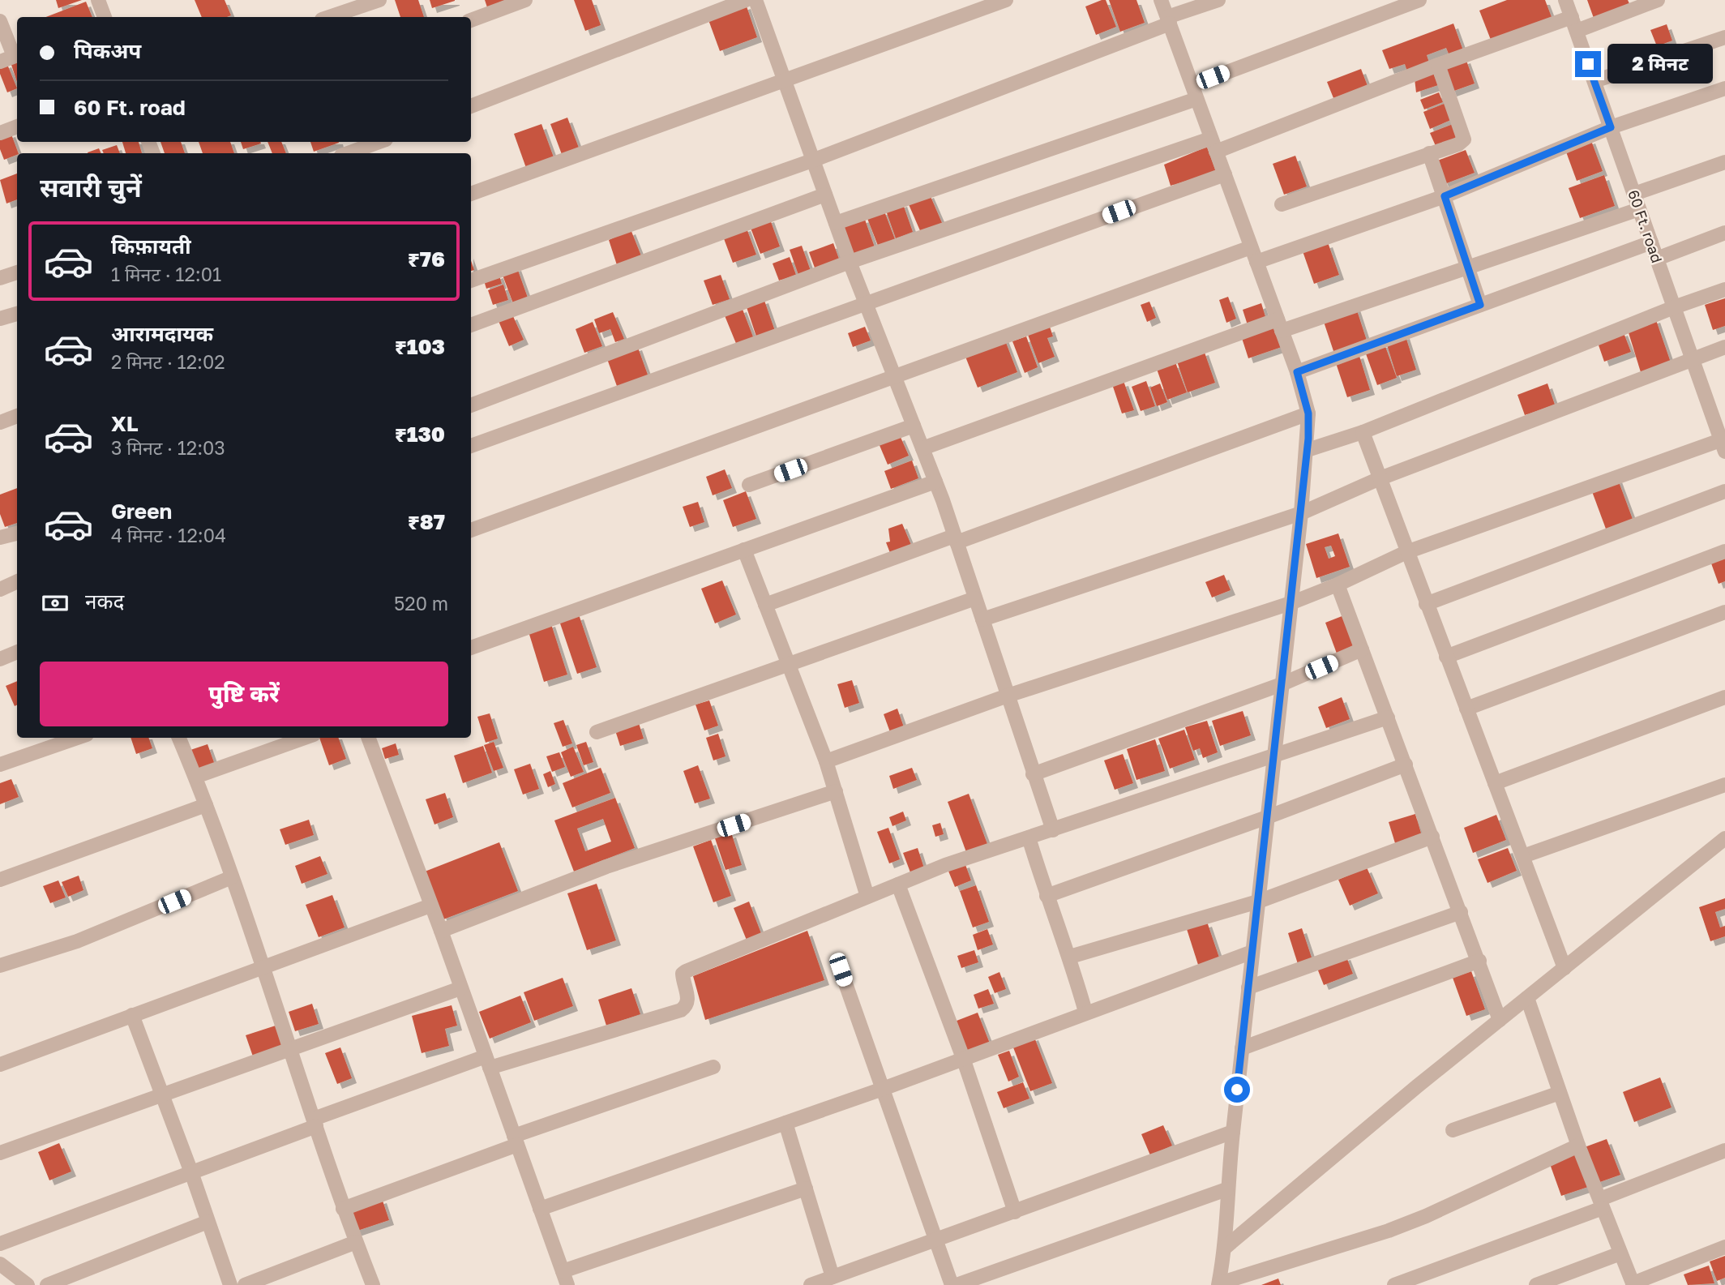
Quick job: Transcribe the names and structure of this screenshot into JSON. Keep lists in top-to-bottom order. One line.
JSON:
{"streets":{"street":["60 Ft. road"]},"page":{"banner":["पिकअप","60 Ft. road"],"bubble":"2 मिनट","heading":"सवारी चुनें","list":[{"name":"किफ़ायती","note":"1 मिनट · 12:01","value":"₹76"},{"name":"आरामदायक","note":"2 मिनट · 12:02","value":"₹103"},{"name":"XL","note":"3 मिनट · 12:03","value":"₹130"},{"name":"Green","note":"4 मिनट · 12:04","value":"₹87"}],"pay":["नकद","520 m"],"buttons":"पुष्टि करें"}}
